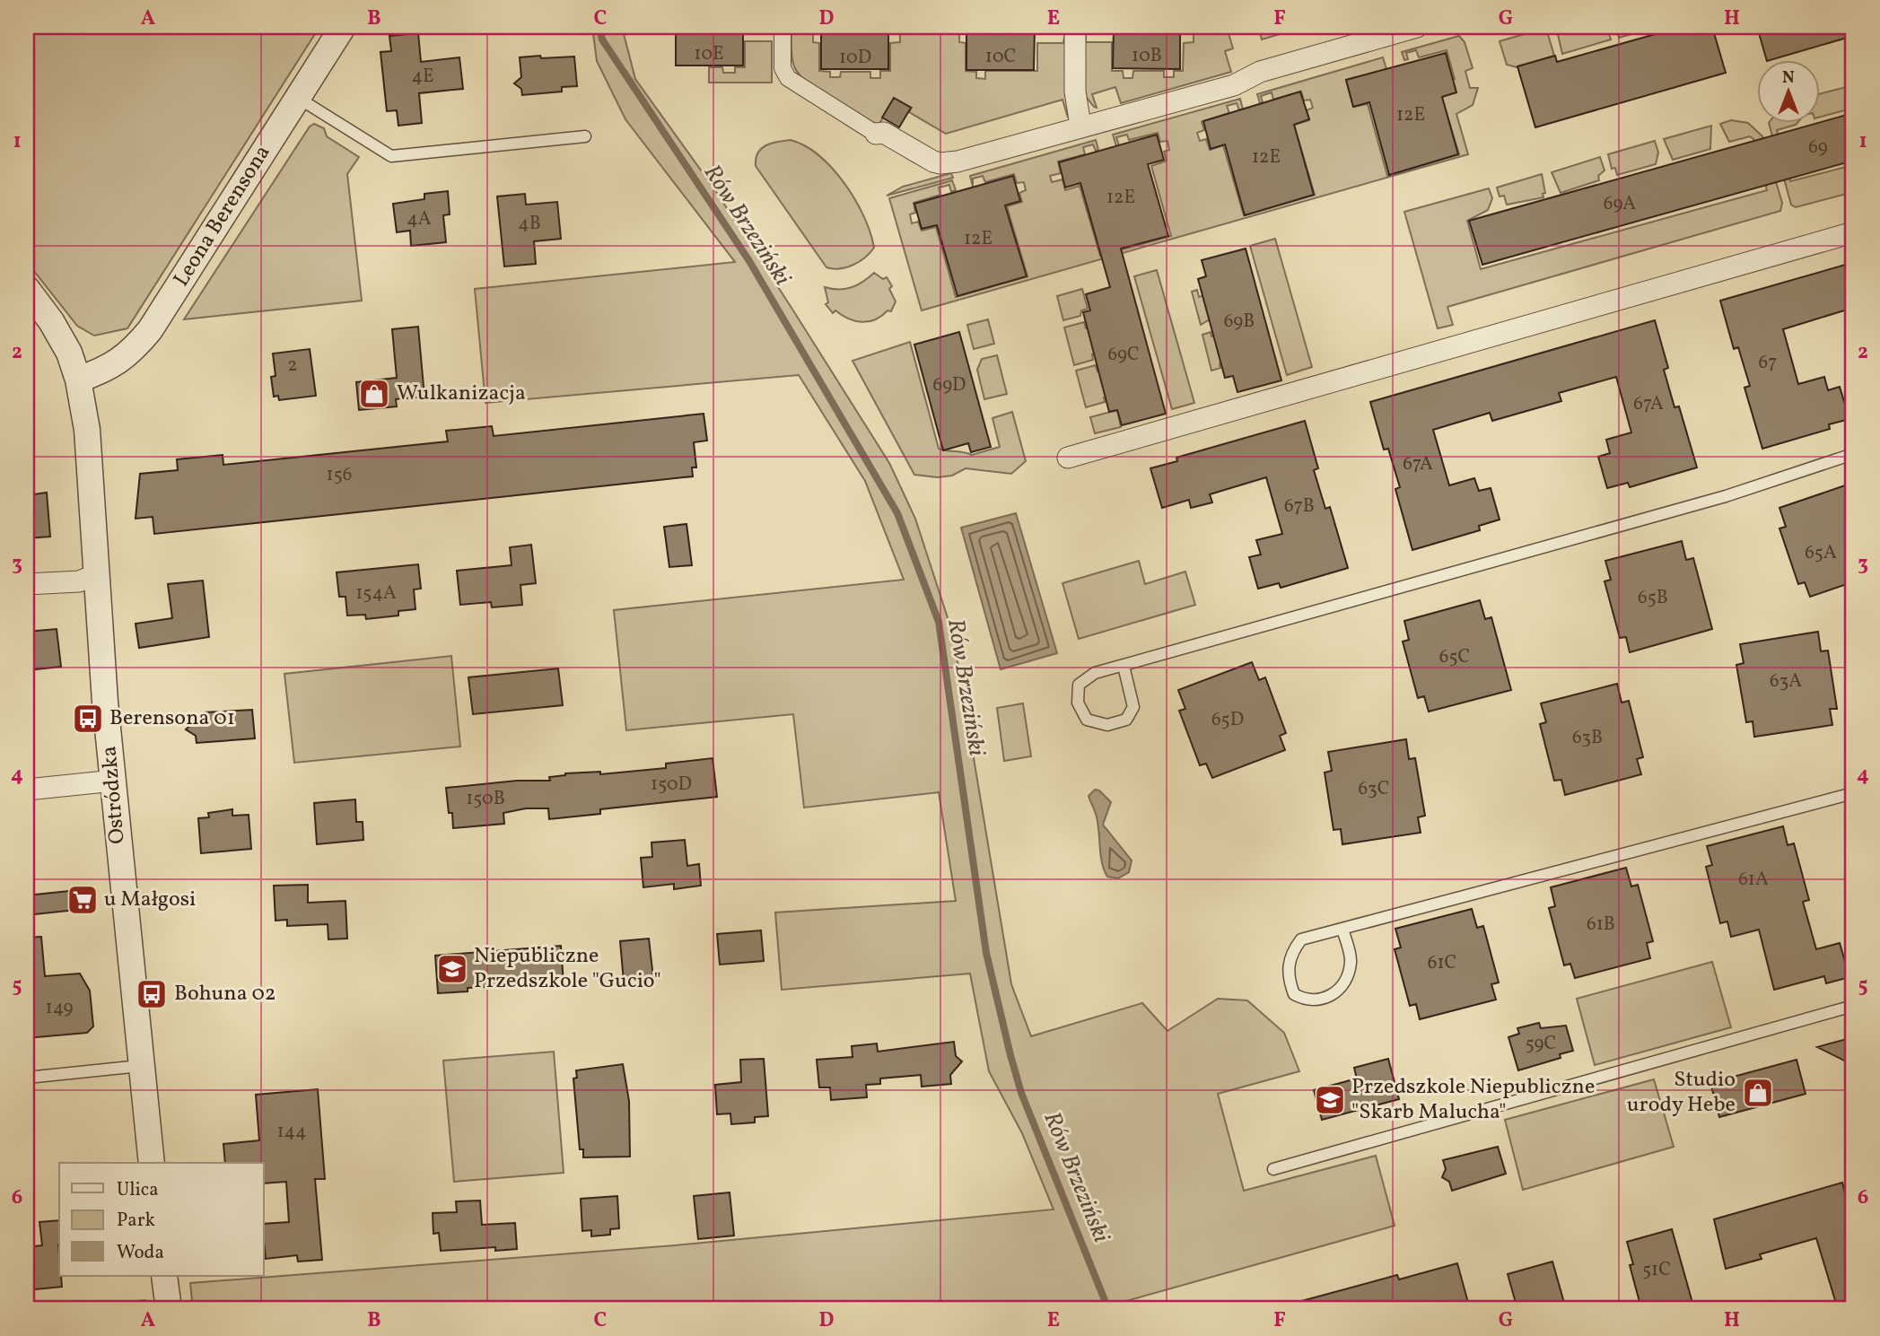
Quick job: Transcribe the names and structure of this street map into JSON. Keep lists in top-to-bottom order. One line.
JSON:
{"streets":{"street":["Leona Berensona","Ostródzka"]},"crossings":[["Leona Berensona","Ostródzka"]],"water":["Rów Brzeziński"],"places":{"shop":["Wulkanizacja","Studio urody Hebe"],"bus stop":["Berensona 01","Bohuna 02"],"supermarket":["u Małgosi"],"school or university":["Niepubliczne Przedszkole \"Gucio\"","Przedszkole Niepubliczne \"Skarb Malucha\""]},"house_numbers":["10E","10B","10C","10D","4E","12E","69","12E","12E","69A","4A","4B","12E","69B","69C","67","2","69D","67A","67A","156","67B","65A","154A","65B","65C","63A","65D","63B","150D","63C","150B","61A","61B","61C","149","59C","144","51C"],"legend":["Ulica","Park","Woda"],"north":"top","grid":{"columns":["A","B","C","D","E","F","G","H"],"rows":["1","2","3","4","5","6"]}}
